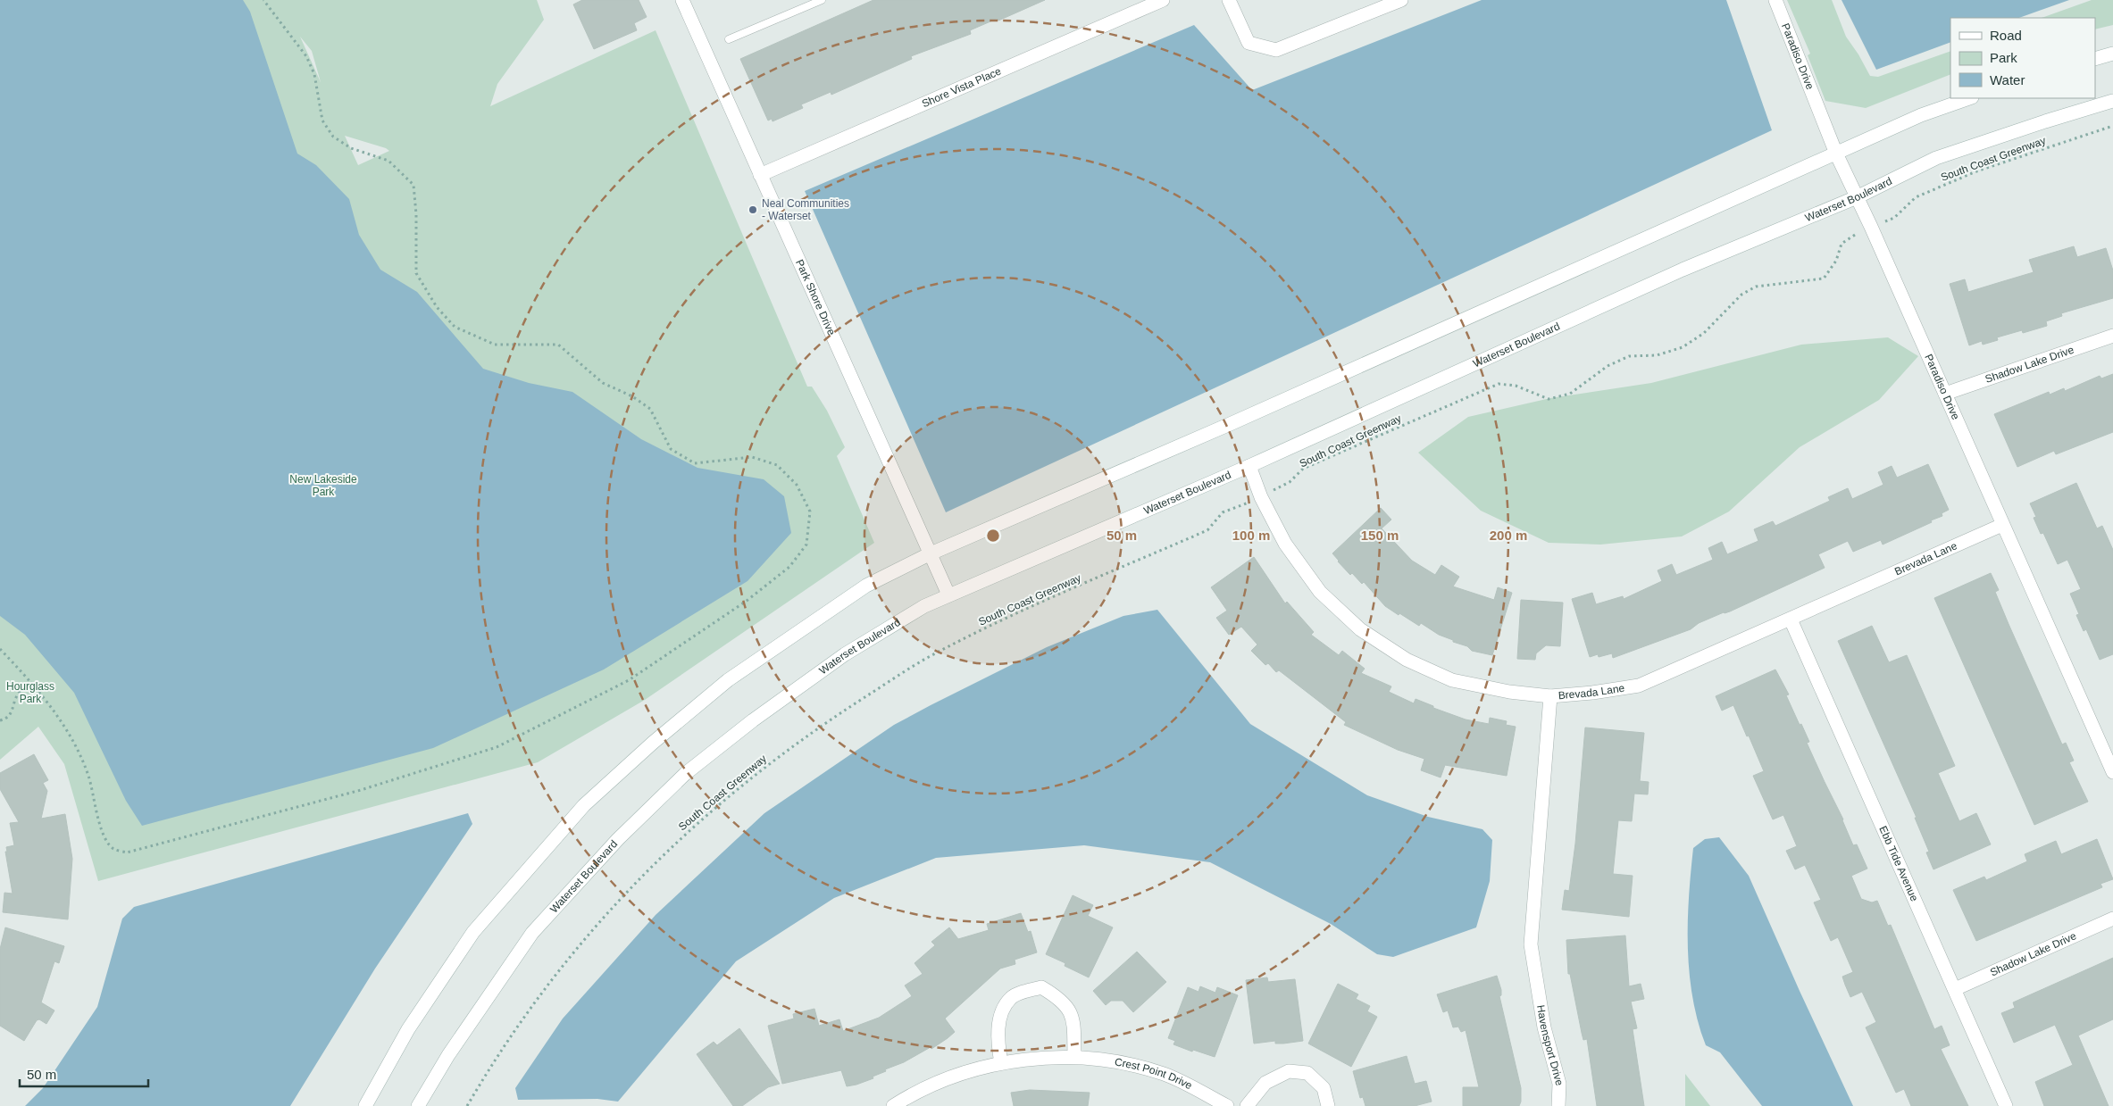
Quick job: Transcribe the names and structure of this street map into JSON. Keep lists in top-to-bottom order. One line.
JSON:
{"streets":{"street":["Paradiso Drive","Shore Vista Place","Waterset Boulevard","Park Shore Drive","Shadow Lake Drive","Brevada Lane","Ebb Tide Avenue","Havensport Drive","Crest Point Drive"],"path":["South Coast Greenway"]},"crossings":[["Paradiso Drive","South Coast Greenway"],["Paradiso Drive","Waterset Boulevard"],["Paradiso Drive","Shadow Lake Drive"],["Paradiso Drive","Brevada Lane"],["Shore Vista Place","Park Shore Drive"],["South Coast Greenway","Brevada Lane"],["Waterset Boulevard","Park Shore Drive"],["Waterset Boulevard","Brevada Lane"],["Shadow Lake Drive","Ebb Tide Avenue"],["Brevada Lane","Ebb Tide Avenue"],["Brevada Lane","Havensport Drive"]],"parks":["New Lakeside Park","Hourglass Park"],"places":["Neal Communities - Waterset"],"legend":["Road","Park","Water"],"scale_bar":"50 m","rings":["50 m","100 m","150 m","200 m"]}
